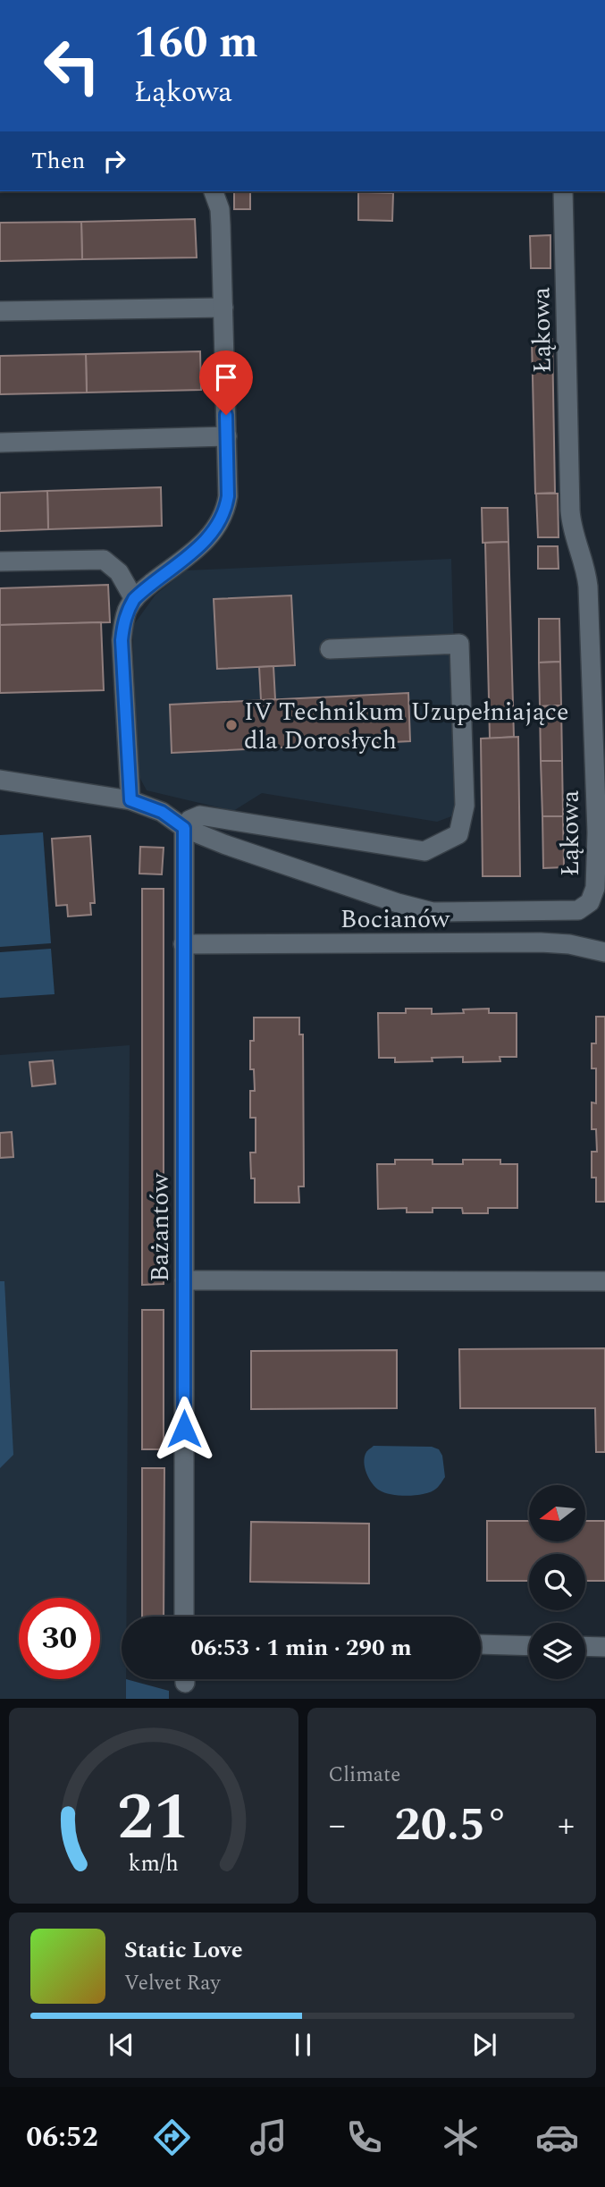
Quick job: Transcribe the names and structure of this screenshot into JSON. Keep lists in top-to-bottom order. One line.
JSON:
{"streets":{"street":["Łąkowa","Bocianów","Bażantów"]},"crossings":[["Łąkowa","Bażantów"],["Bocianów","Bażantów"]],"places":["IV Technikum Uzupełniające dla Dorosłych"],"north":"left","page":{"turn":["160 m","Łąkowa"],"then":"Then","limit":"30","trip":"06:53 · 1 min · 290 m","tile":"Climate","heat":["−","20.5°","+"],"song":["Static Love","Velvet Ray"],"tabs":"06:52","gauge":["21","km/h"]}}
